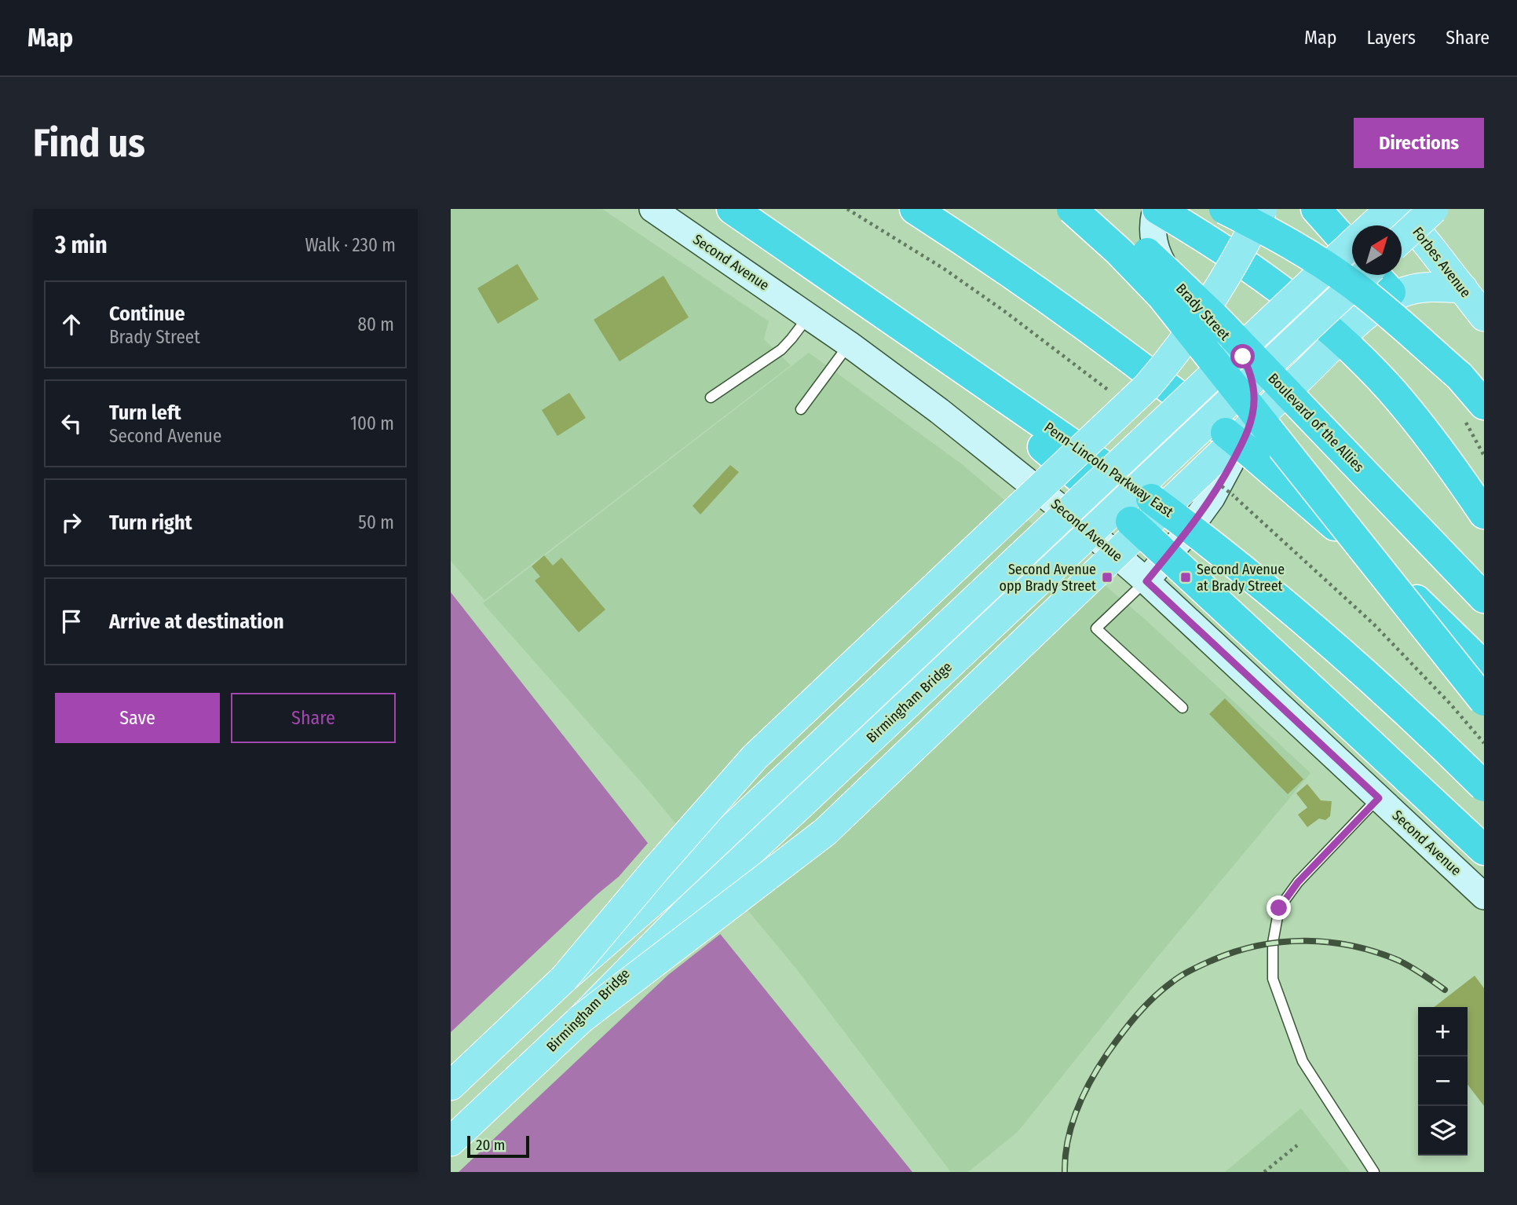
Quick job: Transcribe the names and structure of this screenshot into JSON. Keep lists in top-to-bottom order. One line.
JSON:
{"streets":{"highway":["Boulevard of the Allies","Penn-Lincoln Parkway East"],"main road":["Second Avenue","Forbes Avenue","Brady Street","Birmingham Bridge"]},"crossings":[["Second Avenue","Brady Street"]],"places":{"transit":["Second Avenue opp Brady Street","Second Avenue at Brady Street"]},"scale_bar":"20 m","north":"top right","page":{"header":"Map","nav":["Map","Layers","Share"],"buttons":["Directions",["Save","Share"]],"title":"Find us","heading":["3 min","Walk · 230 m"],"list":[["Continue","Brady Street","80 m"],["Turn left","Second Avenue","100 m"],["Turn right","50 m"],"Arrive at destination"],"map_buttons":["+","−"],"scale":"20 m"}}
